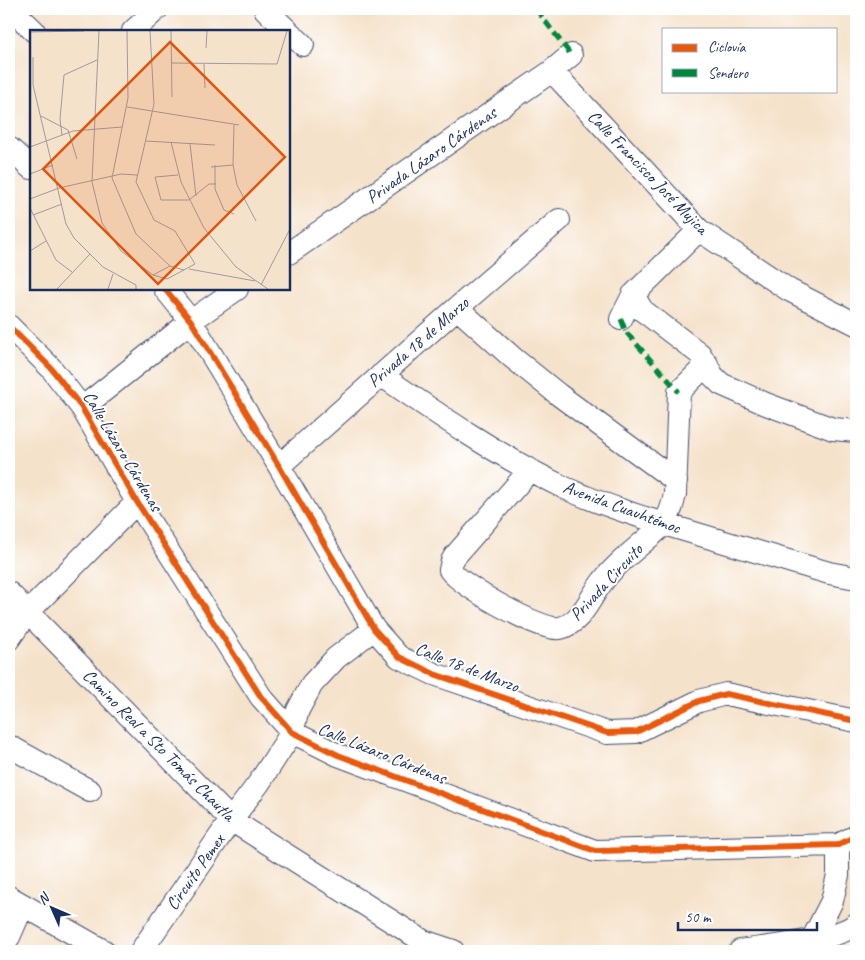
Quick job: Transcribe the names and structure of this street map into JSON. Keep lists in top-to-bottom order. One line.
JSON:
{"streets":{"street":["Privada Lázaro Cárdenas","Calle Francisco José Mujica","Privada 18 de Marzo","Calle Lázaro Cárdenas","Avenida Cuauhtémoc","Privada Circuito","Calle 18 de Marzo","Camino Real a Sto Tomás Chautla","Circuito Pemex"]},"crossings":[["Privada Lázaro Cárdenas","Calle Francisco José Mujica"],["Privada 18 de Marzo","Avenida Cuauhtémoc"],["Privada 18 de Marzo","Calle 18 de Marzo"],["Calle Lázaro Cárdenas","Circuito Pemex"],["Avenida Cuauhtémoc","Privada Circuito"],["Calle 18 de Marzo","Circuito Pemex"],["Camino Real a Sto Tomás Chautla","Circuito Pemex"]],"legend":["Ciclovía","Sendero"],"scale_bar":"50 m","north":"top left"}
